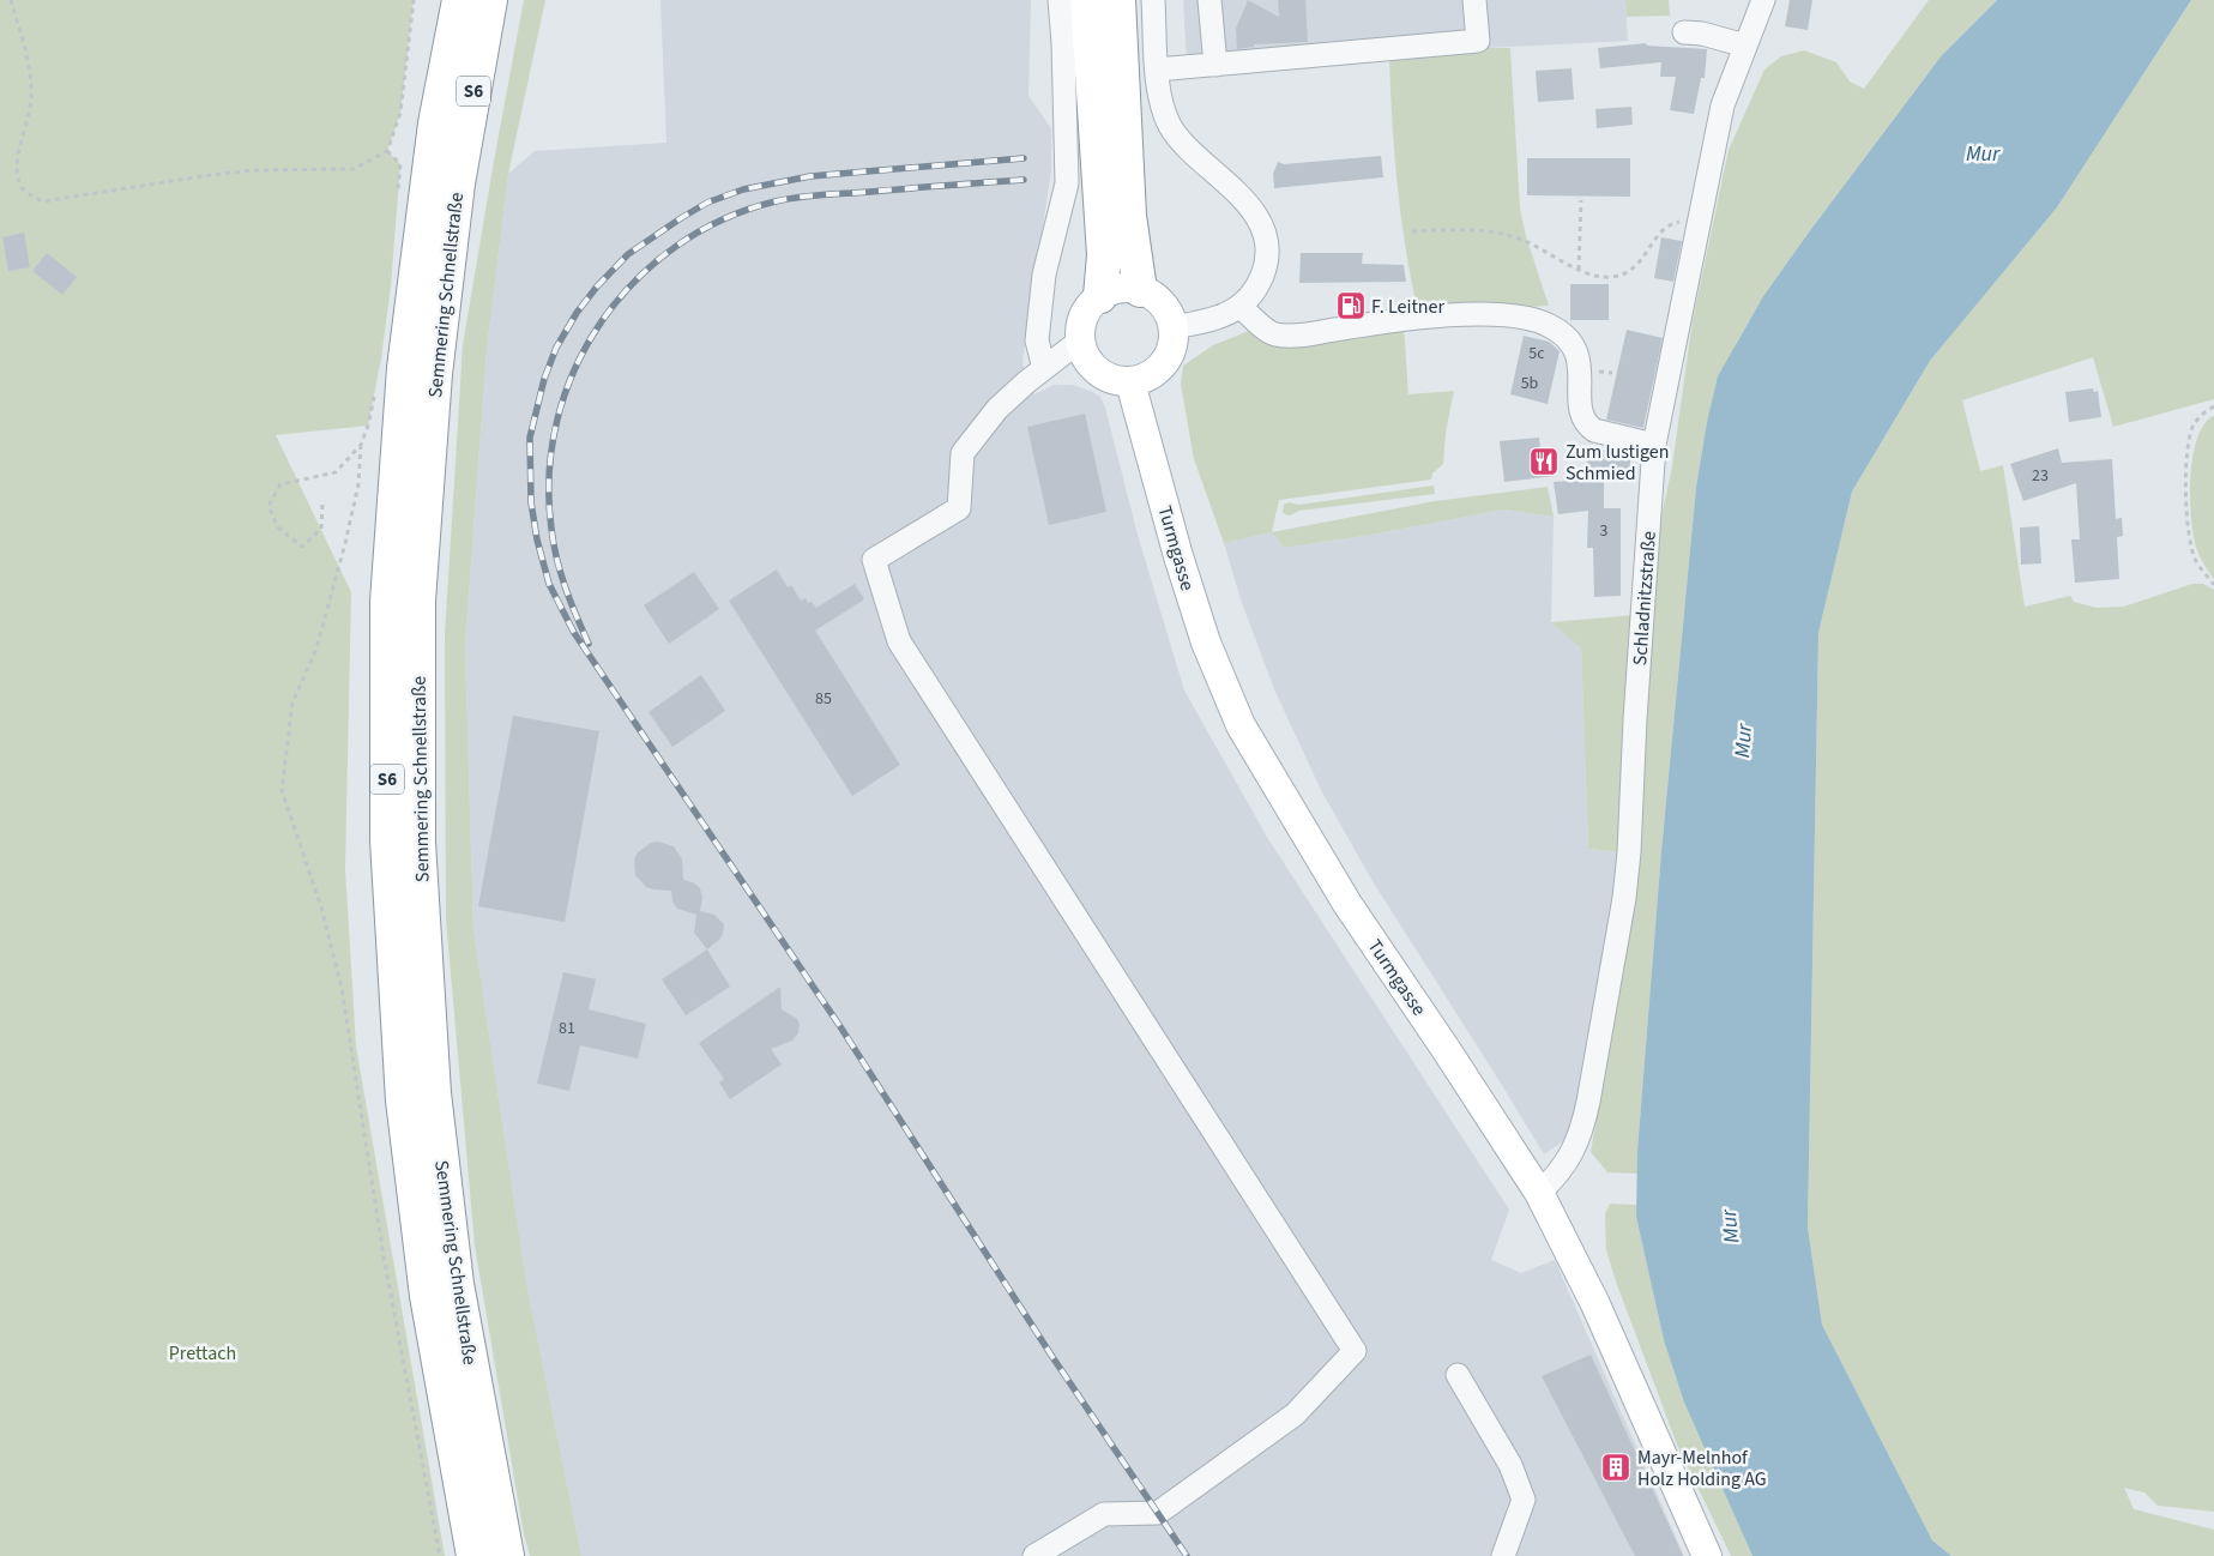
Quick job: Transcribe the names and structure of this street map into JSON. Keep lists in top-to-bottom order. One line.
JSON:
{"streets":{"highway":["S6","Semmering Schnellstraße"],"main road":["Turmgasse"],"street":["Schladnitzstraße"]},"crossings":[["Turmgasse","Schladnitzstraße"]],"water":["Mur"],"parks":["Prettach"],"places":{"fuel station":["F. Leitner"],"restaurant":["Zum lustigen Schmied"],"building":["Mayr-Melnhof Holz Holding AG"]},"house_numbers":["5c","5b","23","3","85","81"]}
